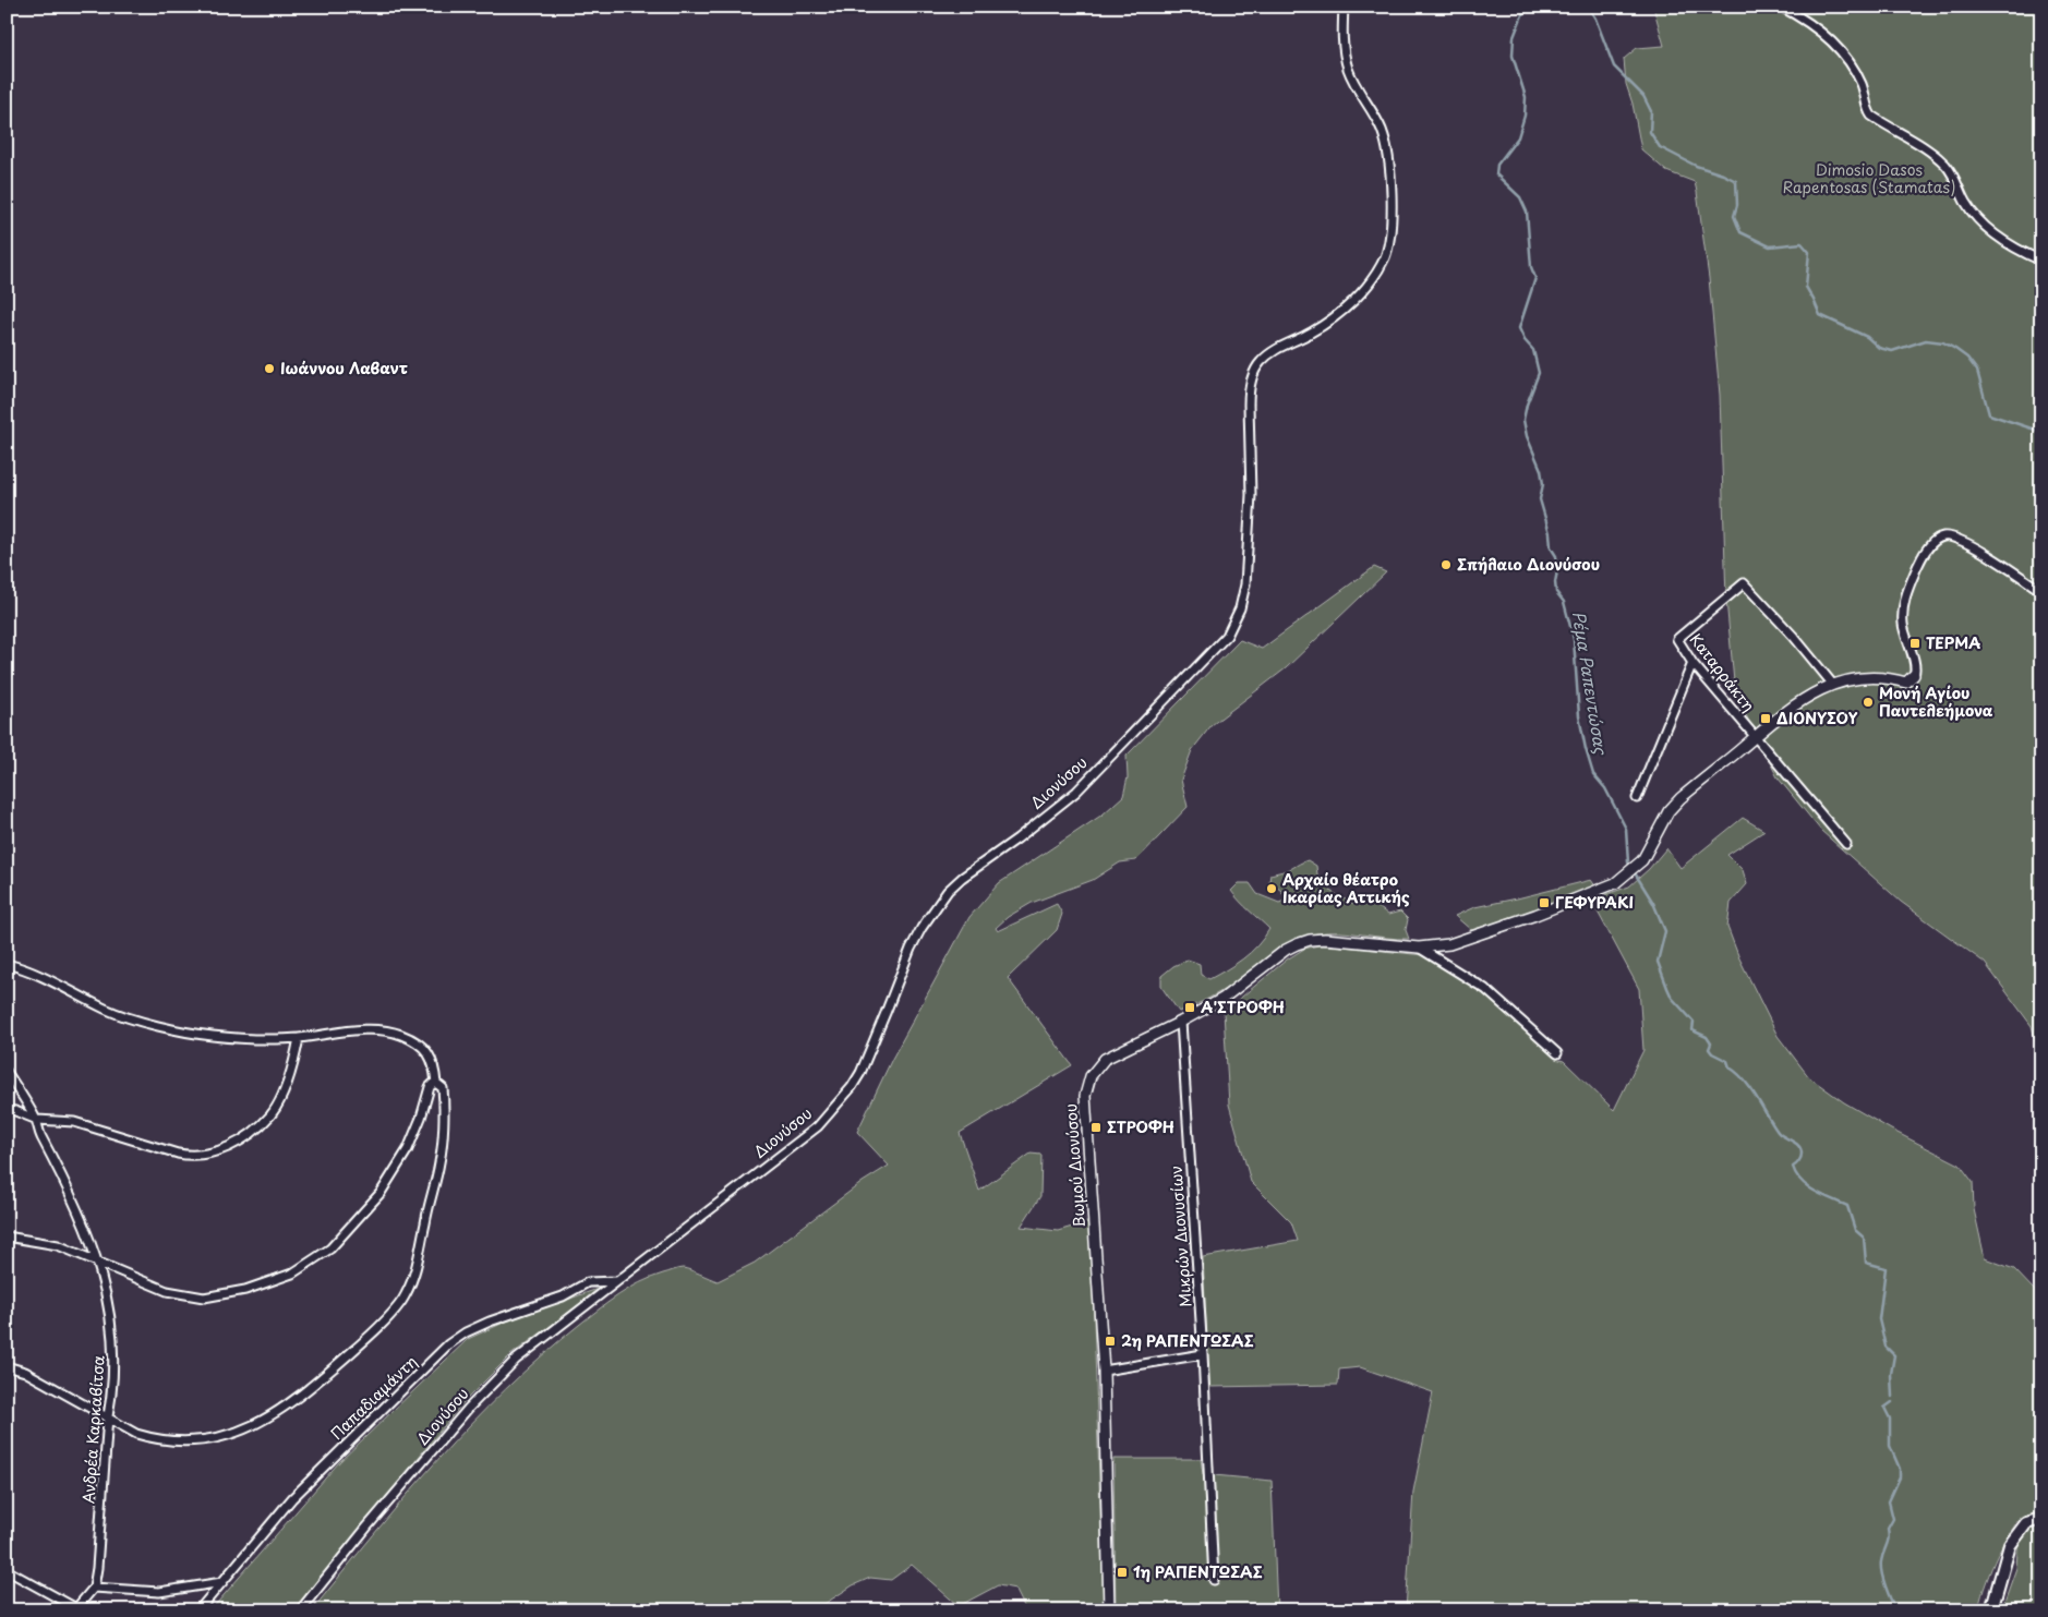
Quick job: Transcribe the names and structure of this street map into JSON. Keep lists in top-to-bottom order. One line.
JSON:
{"streets":{"street":["Καταρράκτη","Διονύσου","Βωμού Διονύσου","Μικρών Διονυσίων","Παπαδιαμάντη","Ανδρέα Καρκαβίτσα"]},"crossings":[["Καταρράκτη","Βωμού Διονύσου"],["Διονύσου","Παπαδιαμάντη"],["Βωμού Διονύσου","Μικρών Διονυσίων"]],"water":["Ρέμα Ραπεντώσας"],"parks":["Dimosio Dasos Rapentosas (Stamatas)"],"places":{"other":["Ιωάννου Λαβαντ","Σπήλαιο Διονύσου","Μονή Αγίου Παντελεήμονα","Αρχαίο θέατρο Ικαρίας Αττικής"],"transit":["ΤΕΡΜΑ","ΔΙΟΝΥΣΟΥ","ΓΕΦΥΡΑΚΙ","Α'ΣΤΡΟΦΗ","ΣΤΡΟΦΗ","2η ΡΑΠΕΝΤΩΣΑΣ","1η ΡΑΠΕΝΤΩΣΑΣ"]}}
